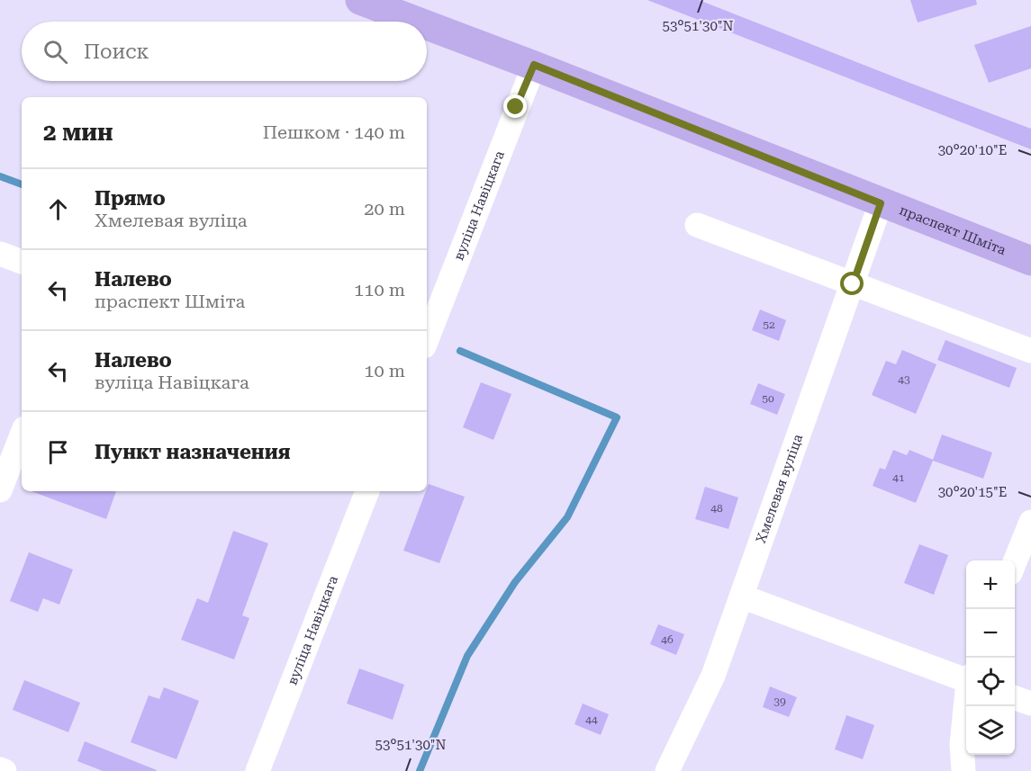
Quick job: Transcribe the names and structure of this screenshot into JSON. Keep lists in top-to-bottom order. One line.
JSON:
{"streets":{"main road":["праспект Шміта"],"street":["вуліца Навіцкага","Хмелевая вуліца"]},"crossings":[["вуліца Навіцкага","праспект Шміта"],["праспект Шміта","Хмелевая вуліца"]],"house_numbers":["52","43","50","41","48","46","39","44"],"page":{"search":"Поиск","heading":["2 мин","Пешком · 140 m"],"list":[["Прямо","Хмелевая вуліца","20 m"],["Налево","праспект Шміта","110 m"],["Налево","вуліца Навіцкага","10 m"],"Пункт назначения"],"map_buttons":["+","−"]},"coordinates":["53°51'30\"N","30°20'10\"E","30°20'15\"E"]}
